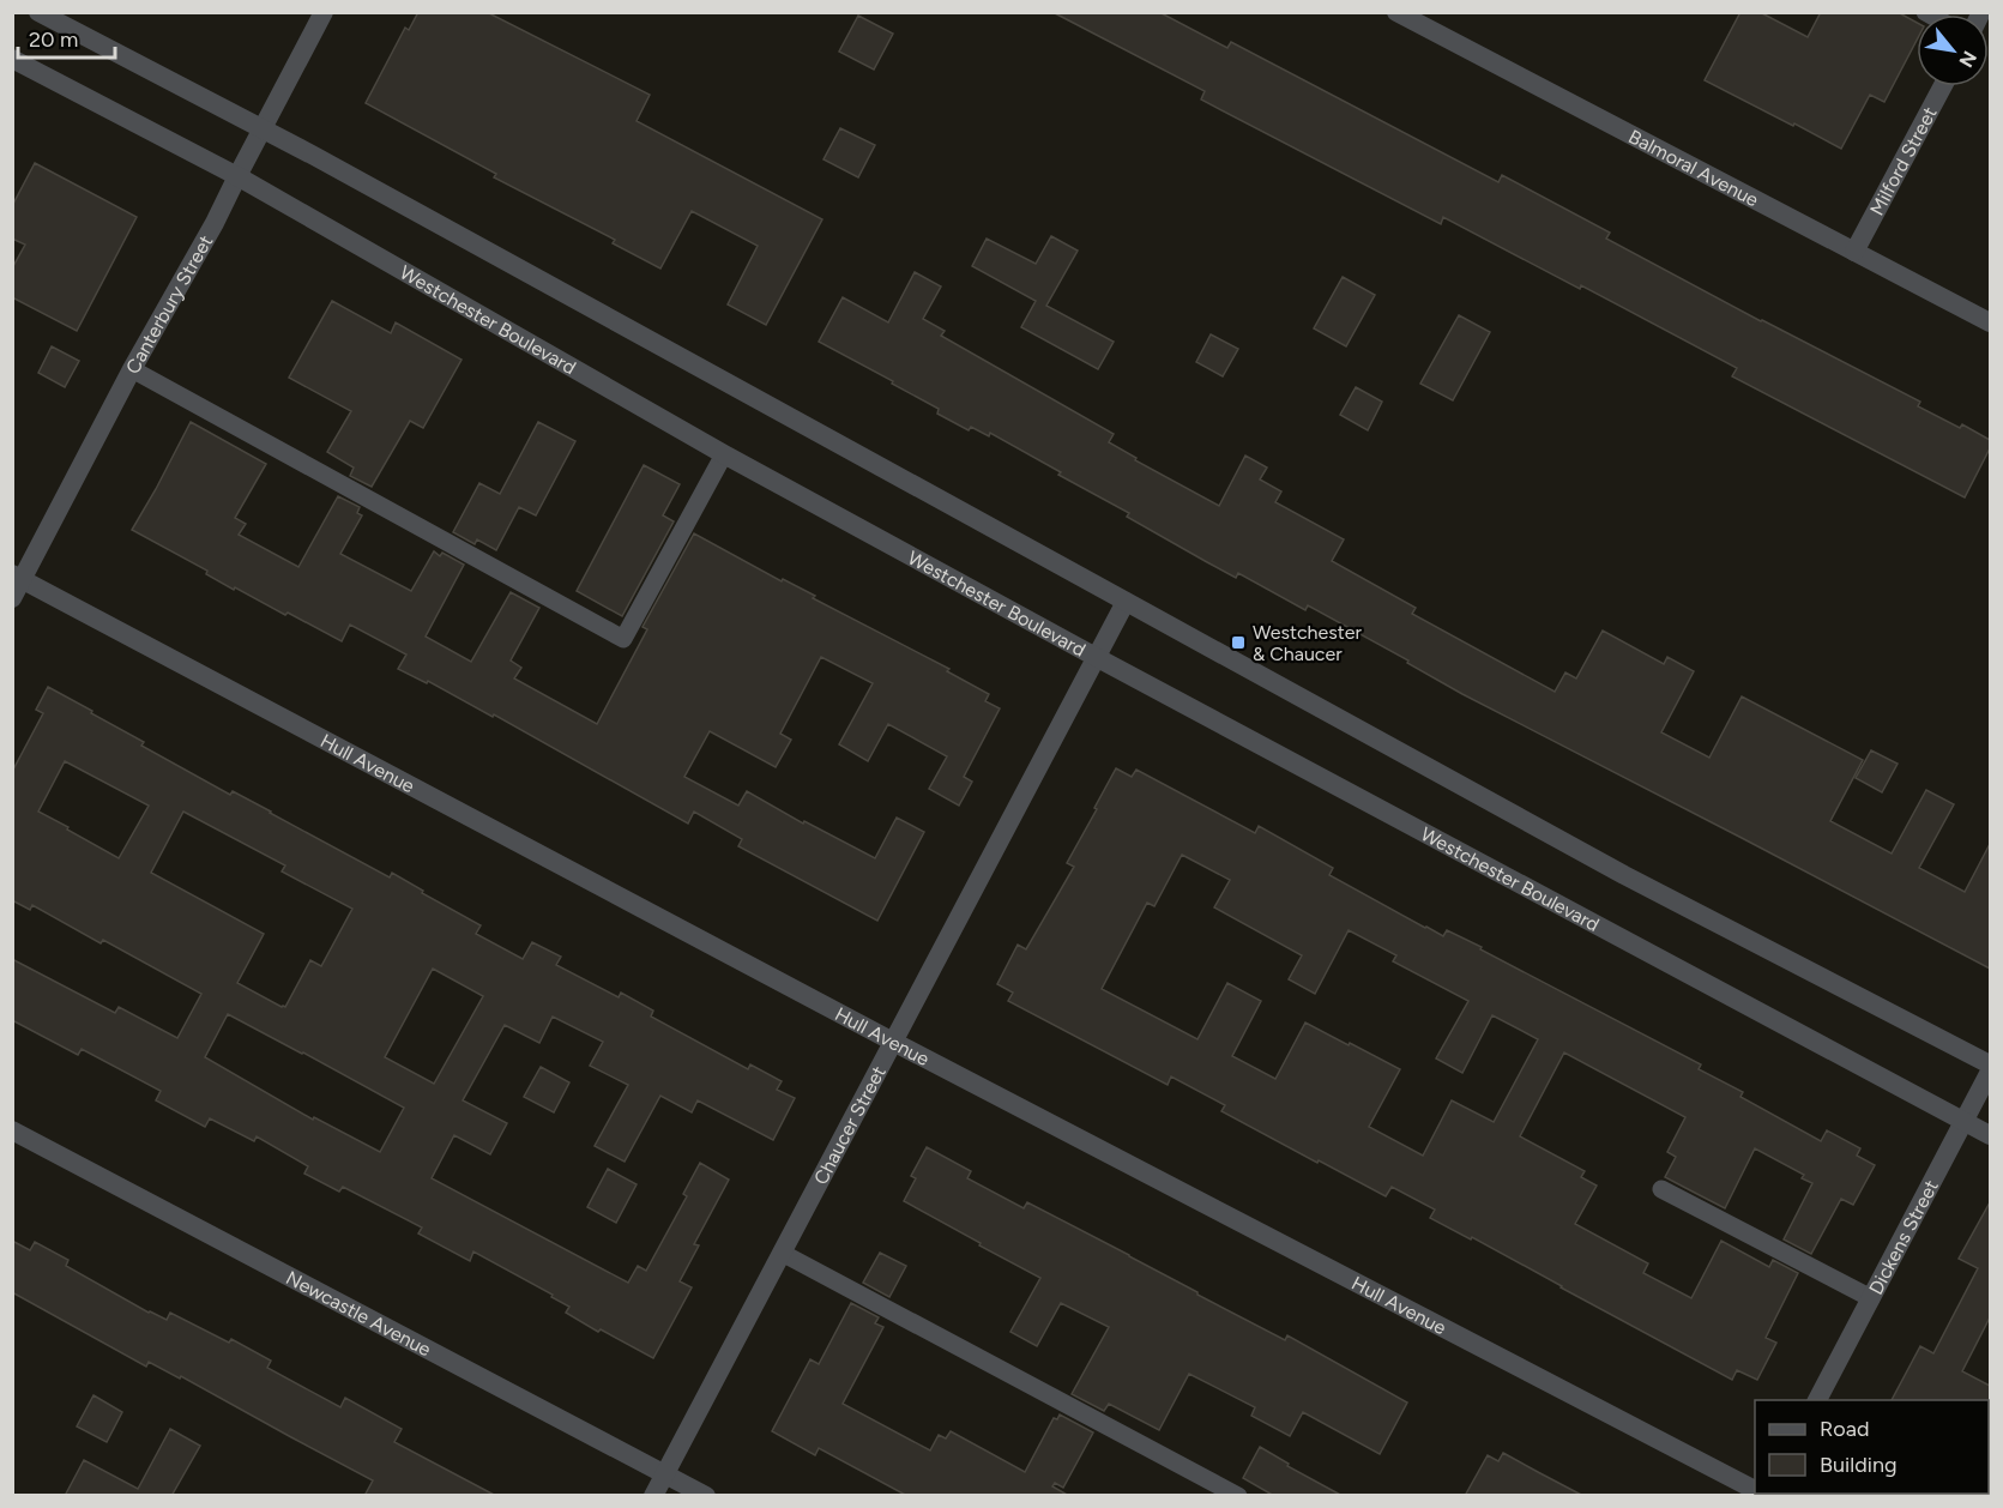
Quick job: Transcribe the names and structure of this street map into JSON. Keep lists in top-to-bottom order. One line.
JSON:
{"streets":{"street":["Milford Street","Balmoral Avenue","Canterbury Street","Westchester Boulevard","Hull Avenue","Chaucer Street","Dickens Street","Newcastle Avenue"]},"crossings":[["Milford Street","Balmoral Avenue"],["Canterbury Street","Westchester Boulevard"],["Canterbury Street","Hull Avenue"],["Westchester Boulevard","Chaucer Street"],["Westchester Boulevard","Dickens Street"],["Hull Avenue","Chaucer Street"],["Chaucer Street","Newcastle Avenue"]],"places":{"transit":["Westchester & Chaucer"]},"legend":["Road","Building"],"scale_bar":"20 m","north":"bottom right"}
